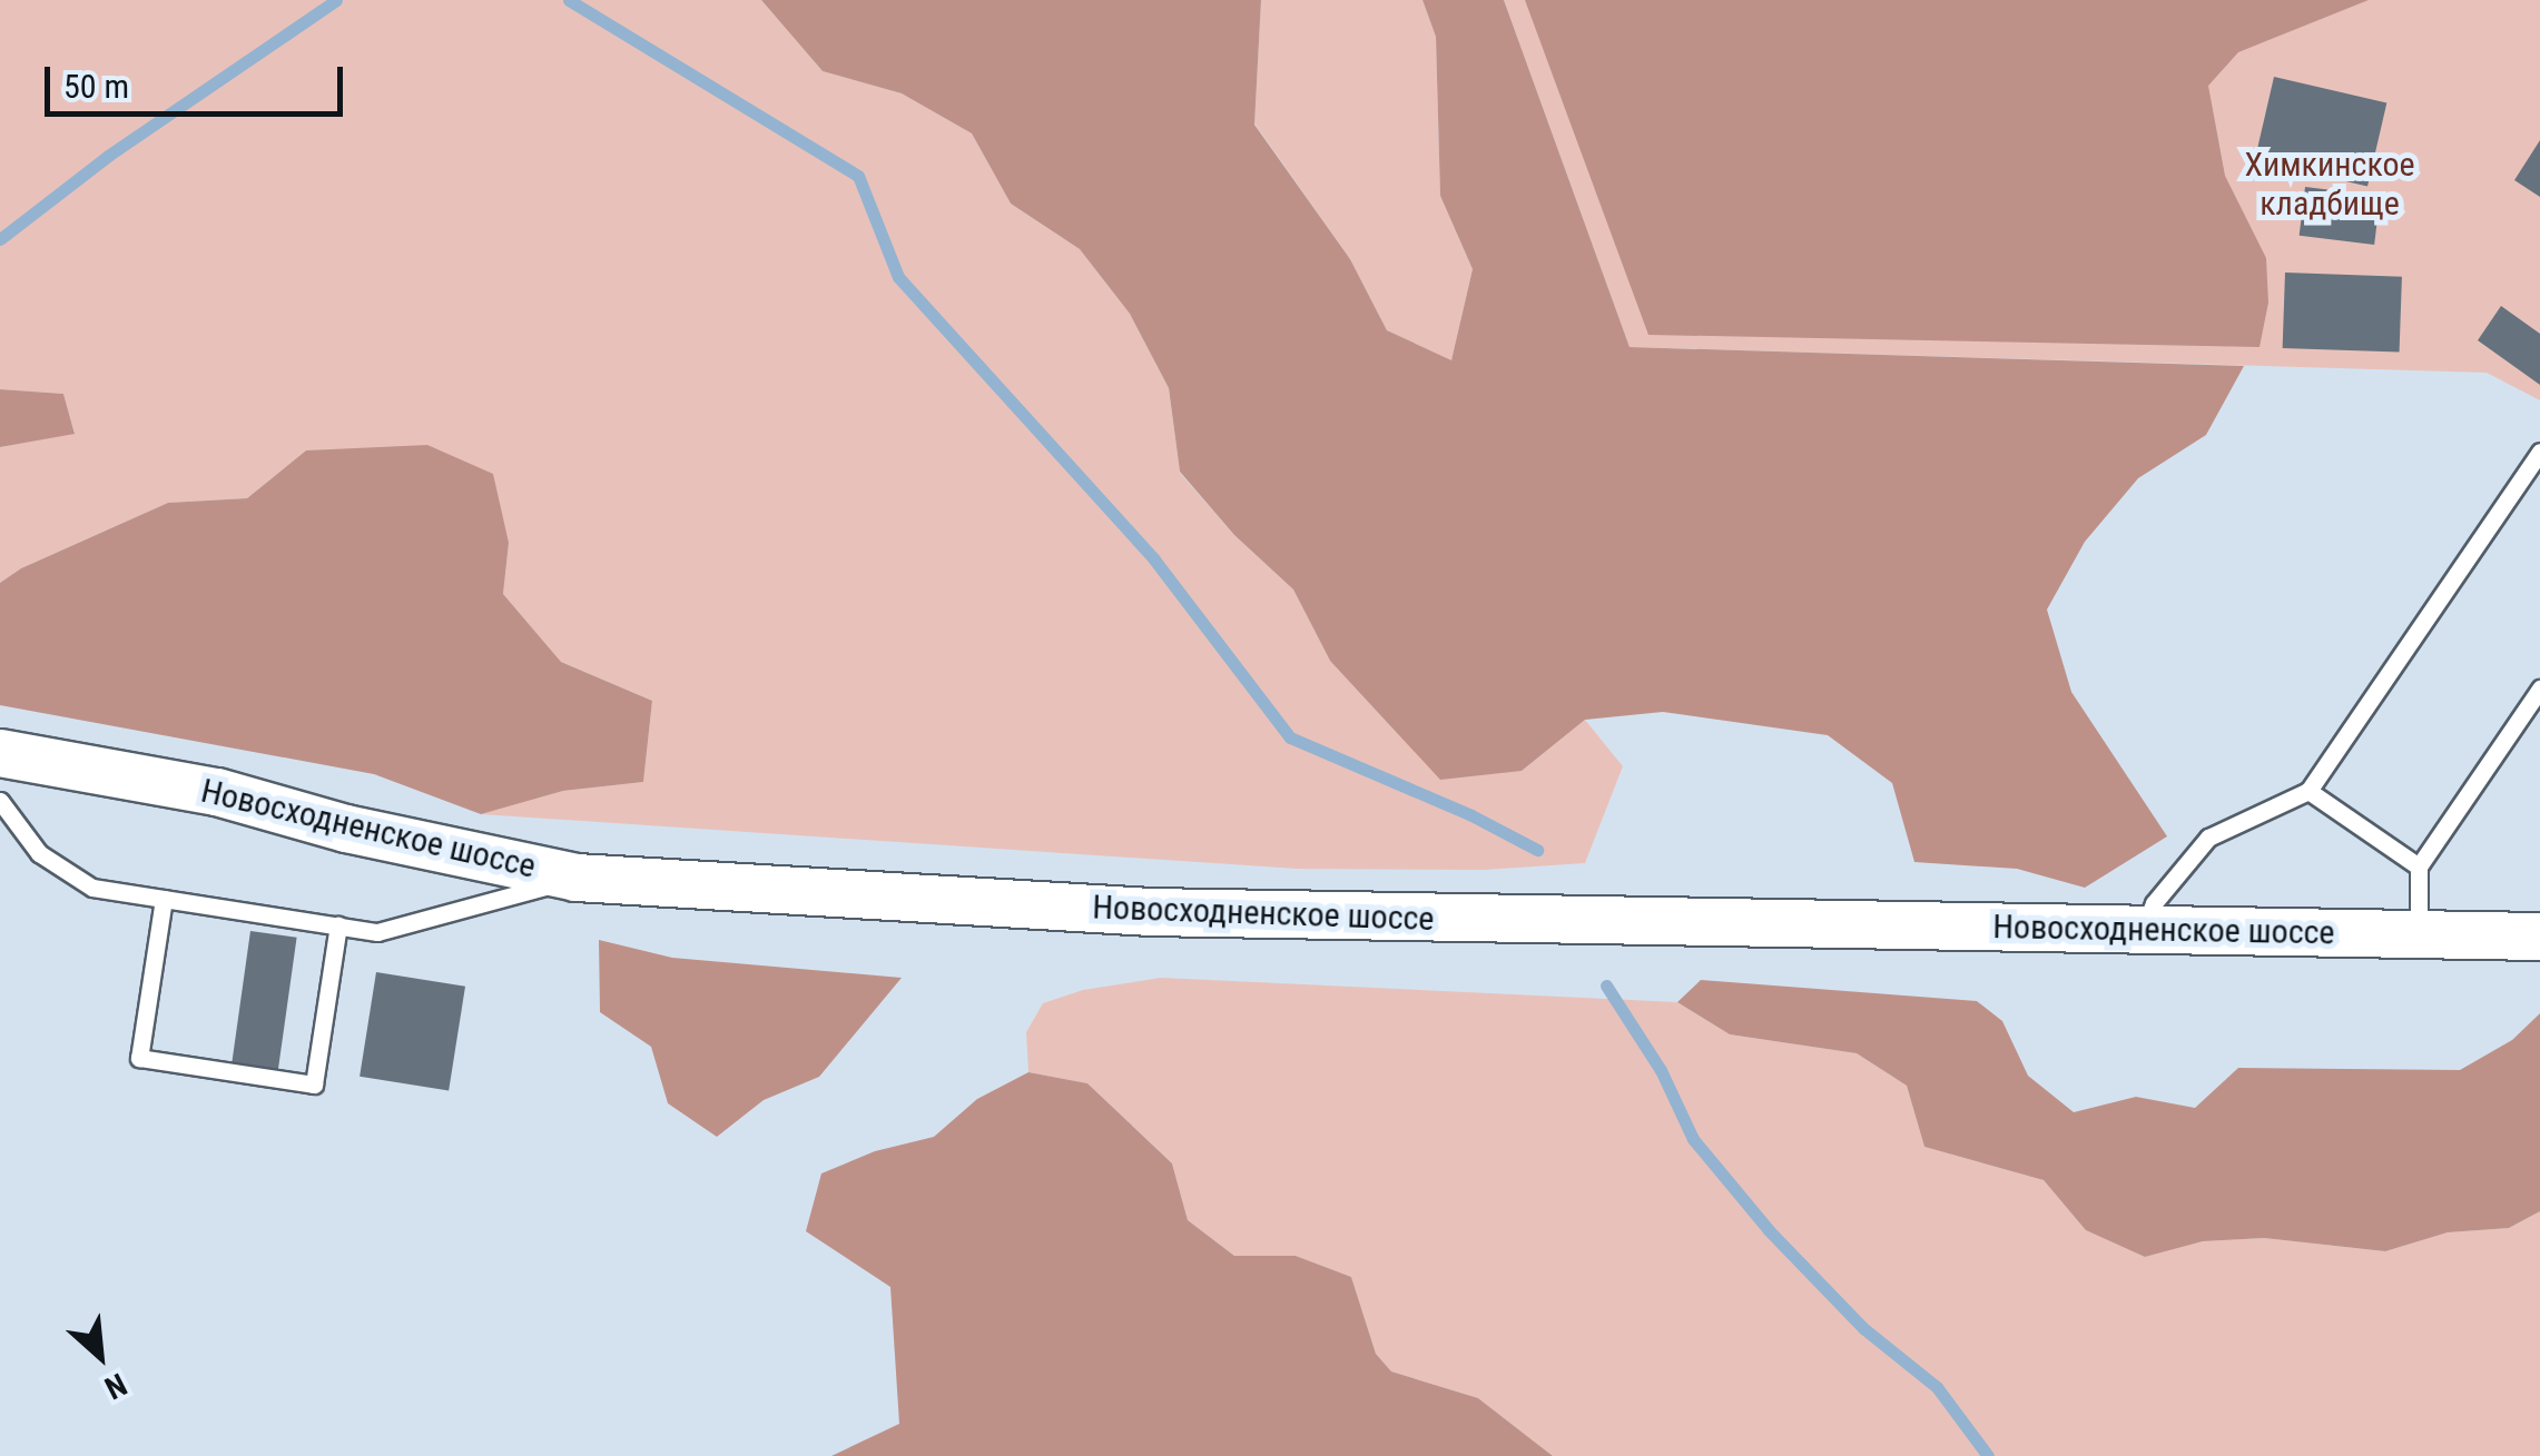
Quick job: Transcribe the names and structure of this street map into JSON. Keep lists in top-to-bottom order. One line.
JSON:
{"streets":{"main road":["Новосходненское шоссе"]},"parks":["Химкинское кладбище"],"scale_bar":"50 m","north":"bottom right"}
